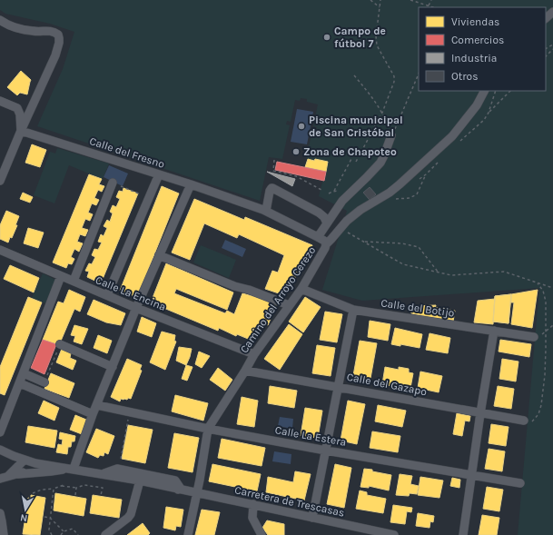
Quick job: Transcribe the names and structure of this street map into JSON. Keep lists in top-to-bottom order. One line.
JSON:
{"streets":{"street":["Calle del Fresno","Calle La Encina","Camino del Arroyo Cerezo","Calle del Botijo","Calle del Gazapo","Calle La Estera","Carretera de Trescasas"]},"crossings":[["Calle del Fresno","Camino del Arroyo Cerezo"],["Calle La Encina","Camino del Arroyo Cerezo"],["Camino del Arroyo Cerezo","Calle del Botijo"],["Camino del Arroyo Cerezo","Calle del Gazapo"],["Camino del Arroyo Cerezo","Calle La Estera"],["Camino del Arroyo Cerezo","Carretera de Trescasas"]],"places":["Campo de fútbol 7","Piscina municipal de San Cristóbal","Zona de Chapoteo"],"legend":["Viviendas","Comercios","Industria","Otros"],"north":"bottom"}
